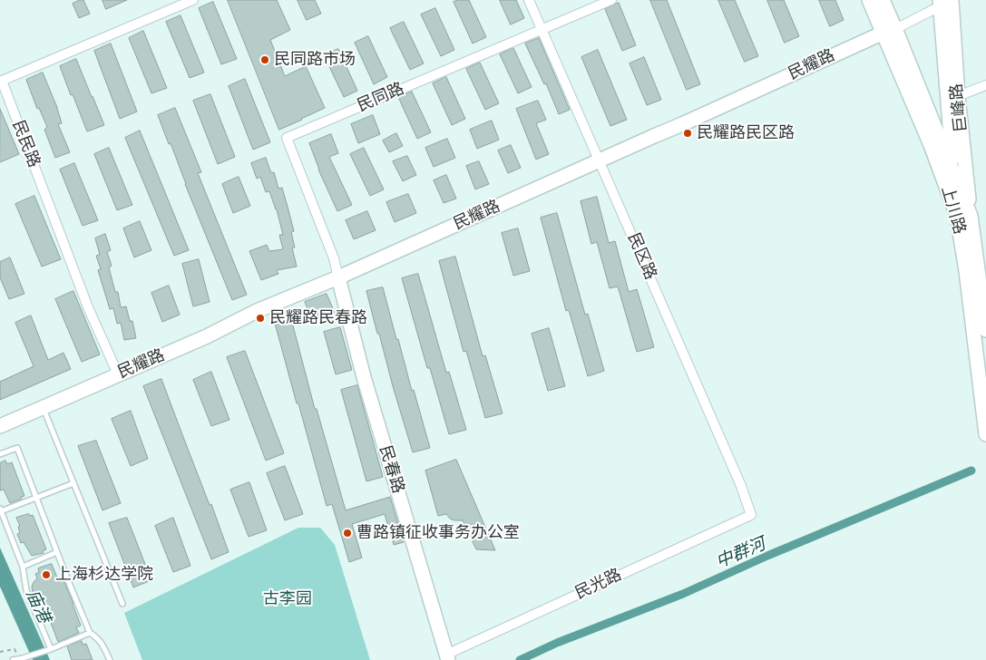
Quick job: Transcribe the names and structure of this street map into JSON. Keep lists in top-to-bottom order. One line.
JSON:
{"streets":{"street":["民耀路","民同路","巨峰路","民民路","上川路","民区路","民春路","民光路"]},"crossings":[["民耀路","民同路"],["民耀路","巨峰路"],["民耀路","民民路"],["民耀路","上川路"],["民耀路","民区路"],["民耀路","民春路"],["民同路","民区路"],["民同路","民春路"],["巨峰路","上川路"],["民区路","民光路"],["民春路","民光路"]],"water":["中群河","庙港"],"parks":["古李园"],"places":["民同路市场","民耀路民区路","民耀路民春路","曹路镇征收事务办公室","上海杉达学院"]}
